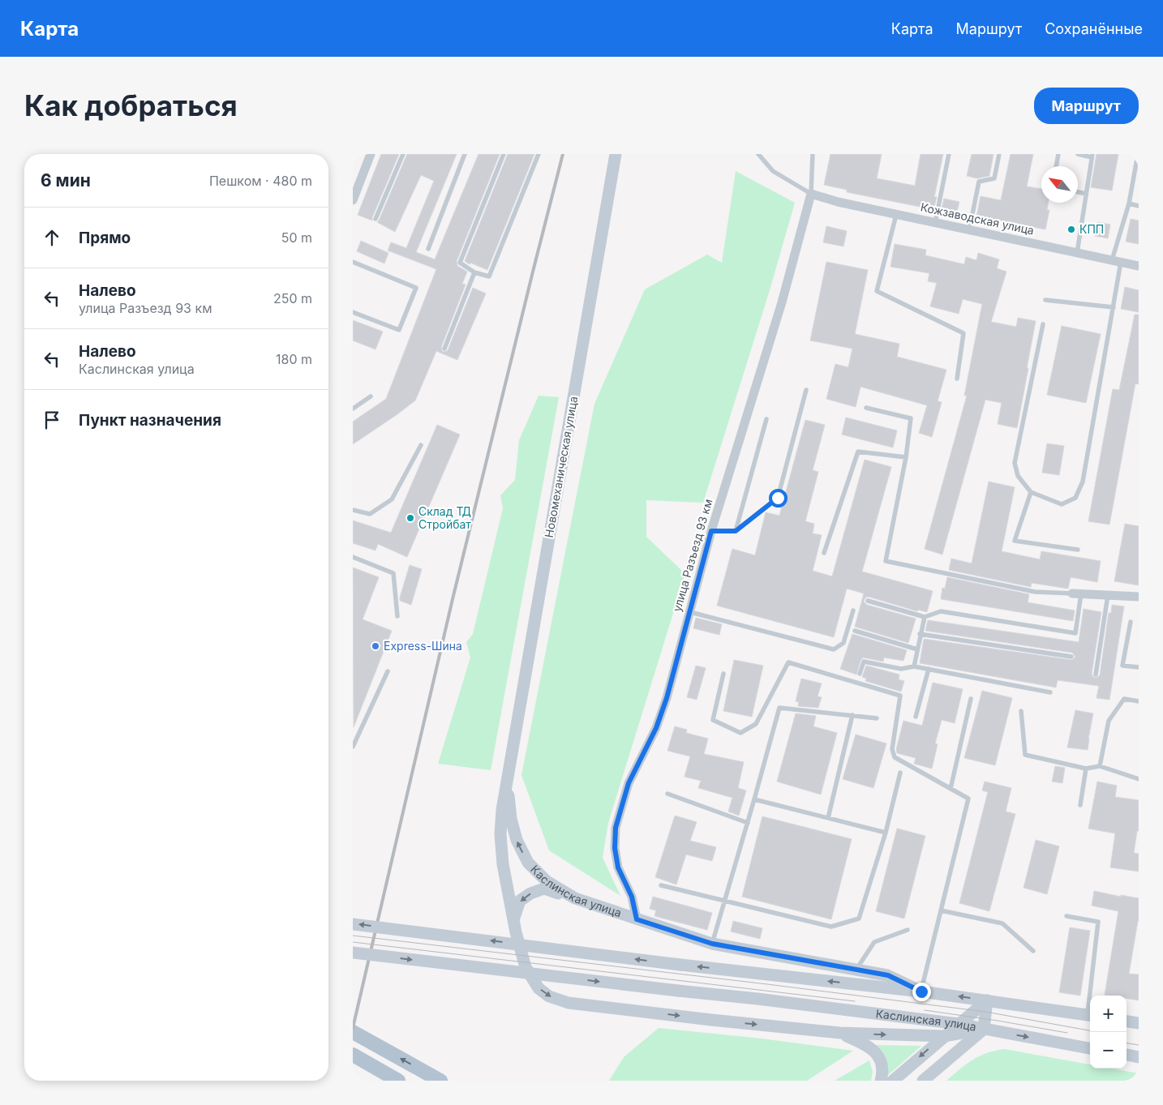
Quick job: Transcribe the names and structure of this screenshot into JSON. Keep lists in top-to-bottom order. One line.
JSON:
{"streets":{"main road":["Новомеханическая улица","Каслинская улица"],"street":["Кожзаводская улица","улица Разъезд 93 км"]},"crossings":[["Кожзаводская улица","улица Разъезд 93 км"],["Новомеханическая улица","Каслинская улица"],["улица Разъезд 93 км","Каслинская улица"]],"places":["КПП","Склад ТД Стройбат","Express-Шина"],"north":"top left","page":{"header":"Карта","nav":["Карта","Маршрут","Сохранённые"],"buttons":"Маршрут","title":"Как добраться","heading":["6 мин","Пешком · 480 m"],"list":[["Прямо","50 m"],["Налево","улица Разъезд 93 км","250 m"],["Налево","Каслинская улица","180 m"],"Пункт назначения"],"map_buttons":["+","−"]}}
